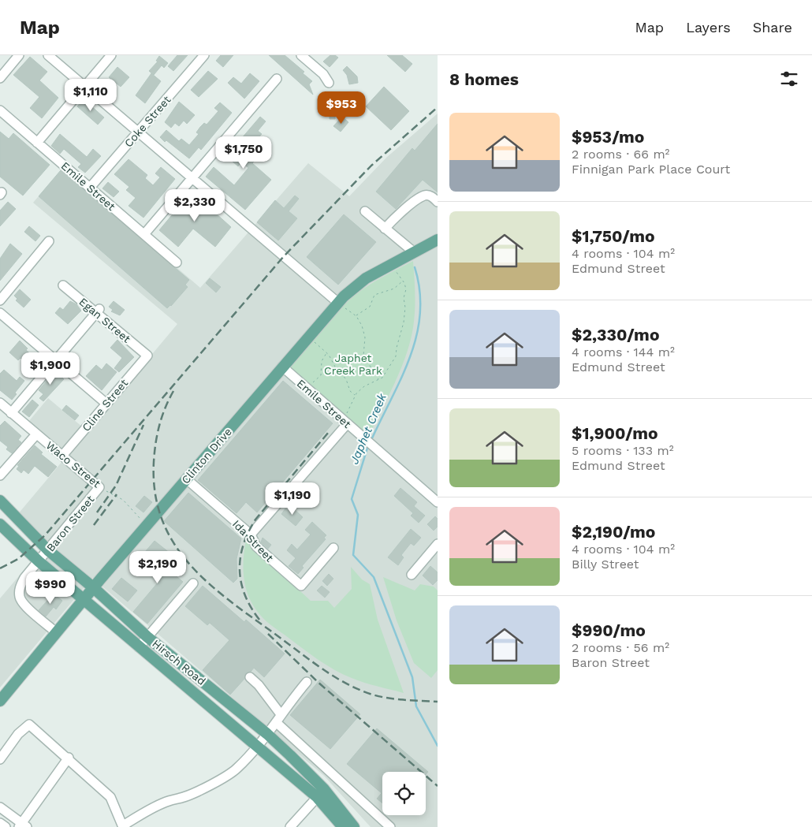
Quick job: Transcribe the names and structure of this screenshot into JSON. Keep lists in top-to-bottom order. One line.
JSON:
{"streets":{"main road":["Clinton Drive","Hirsch Road"],"street":["Coke Street","Emile Street","Egan Street","Cline Street","Waco Street","Baron Street","Ida Street"]},"crossings":[["Coke Street","Emile Street"],["Emile Street","Clinton Drive"],["Egan Street","Cline Street"],["Cline Street","Waco Street"],["Clinton Drive","Waco Street"],["Clinton Drive","Baron Street"],["Clinton Drive","Ida Street"],["Clinton Drive","Hirsch Road"],["Waco Street","Baron Street"],["Baron Street","Hirsch Road"]],"water":["Japhet Creek"],"parks":["Japhet Creek Park"],"page":{"header":"Map","nav":["Map","Layers","Share"],"heading":"8 homes","price":["$1,110","$953","$1,750","$2,330","$1,900","$1,190","$2,190","$990"],"list":[{"name":"$953/mo","note":"2 rooms · 66 m² · Finnigan Park Place Court"},{"name":"$1,750/mo","note":"4 rooms · 104 m² · Edmund Street"},{"name":"$2,330/mo","note":"4 rooms · 144 m² · Edmund Street"},{"name":"$1,900/mo","note":"5 rooms · 133 m² · Edmund Street"},{"name":"$2,190/mo","note":"4 rooms · 104 m² · Billy Street"},{"name":"$990/mo","note":"2 rooms · 56 m² · Baron Street"}]}}
